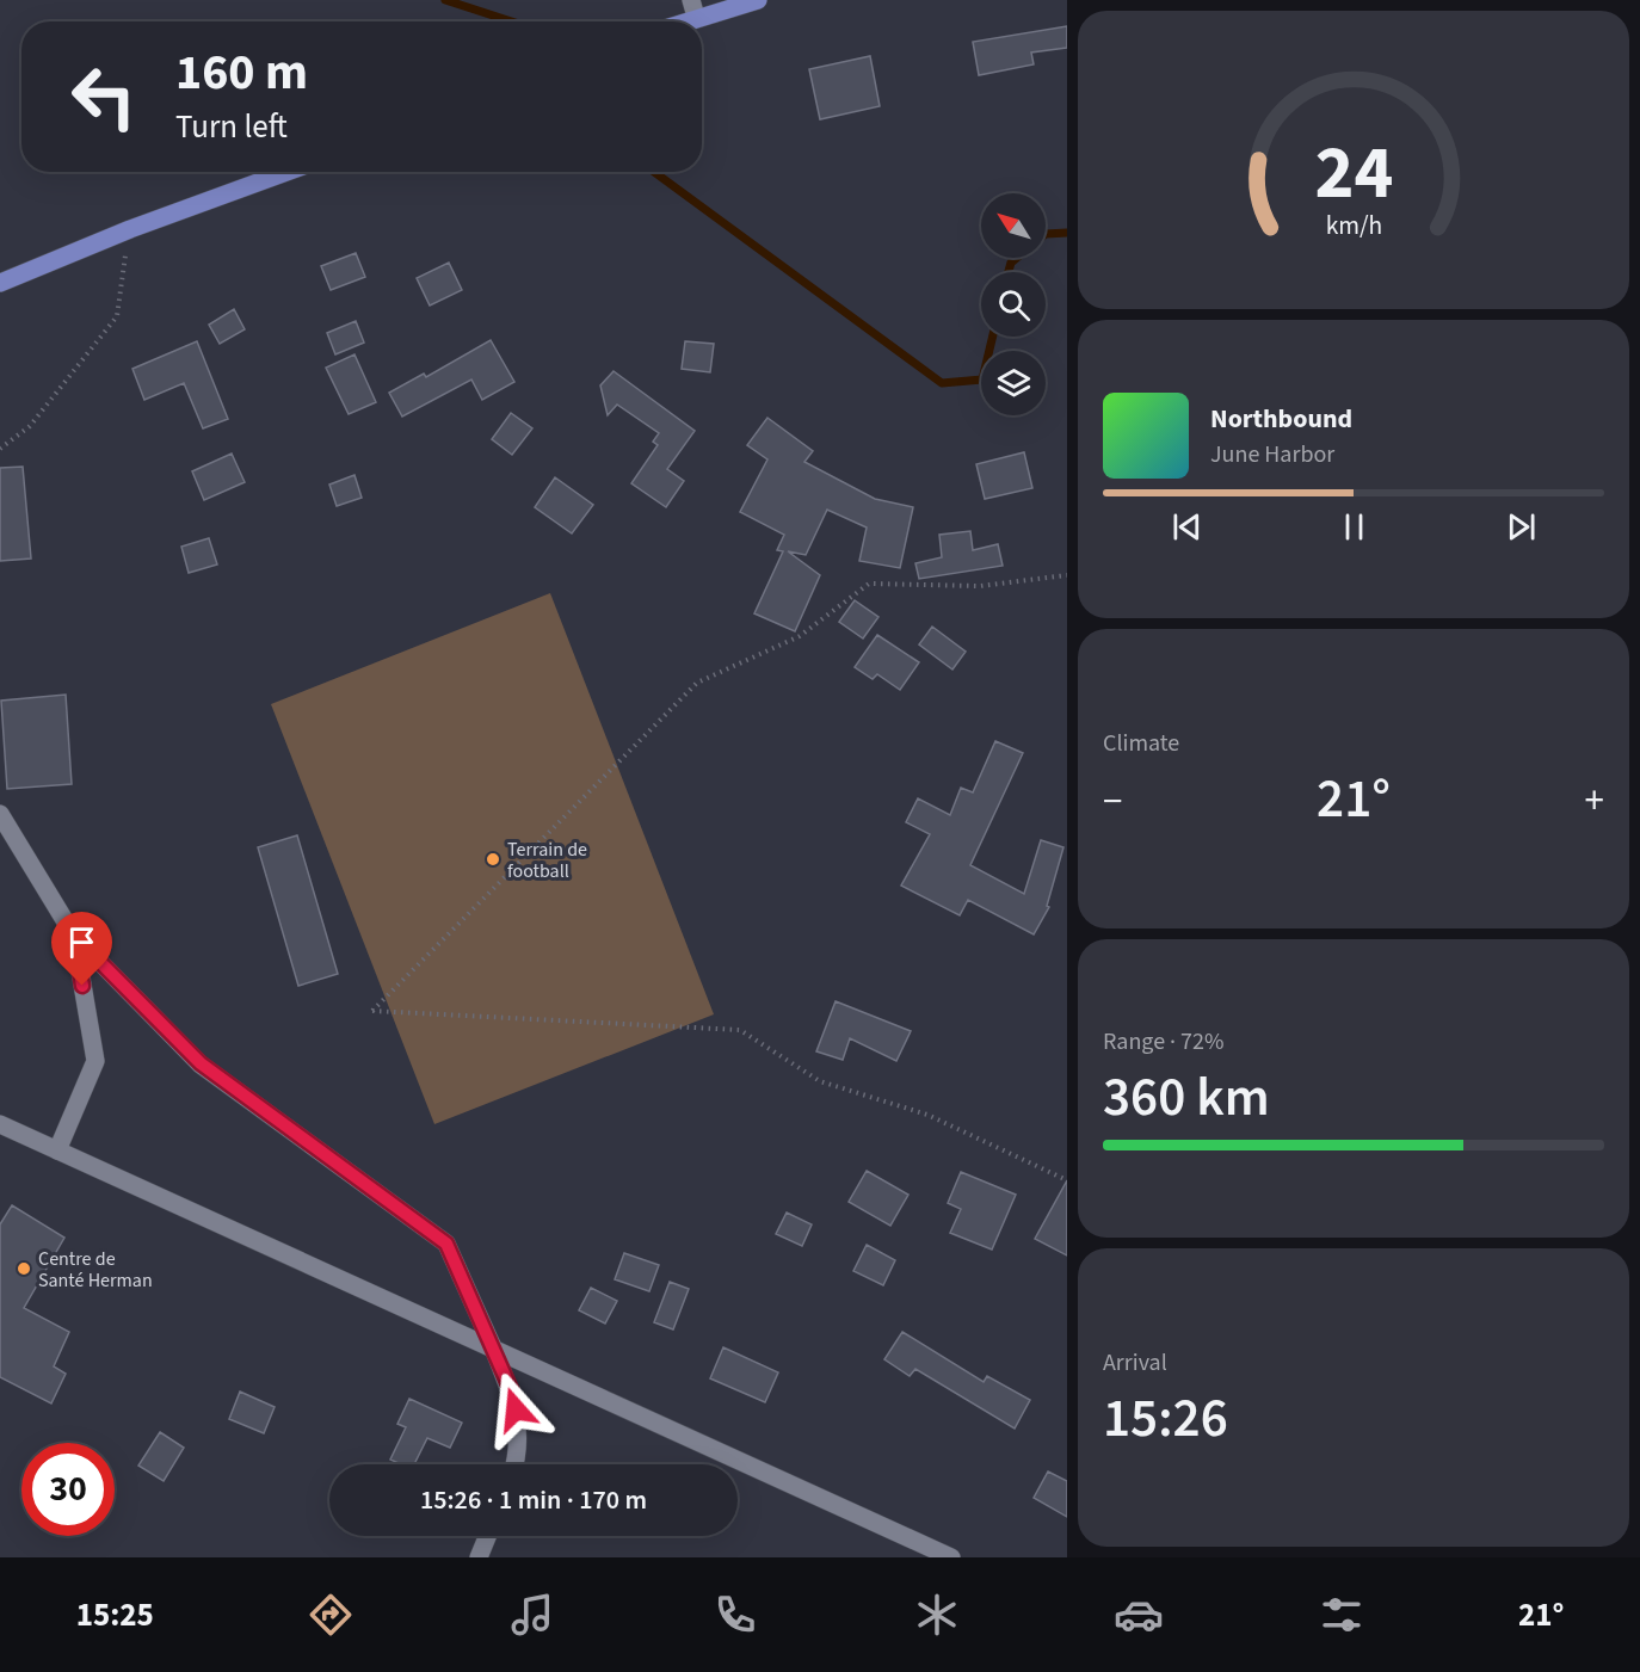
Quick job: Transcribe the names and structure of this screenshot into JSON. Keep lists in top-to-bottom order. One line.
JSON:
{"places":["Terrain de football","Centre de Santé Herman"],"north":"top left","page":{"turn":["160 m","Turn left"],"song":["Northbound","June Harbor"],"tile":["Climate",["Range · 72%","360 km"],["Arrival","15:26"]],"heat":["−","21°","+"],"limit":"30","trip":"15:26 · 1 min · 170 m","tabs":["15:25","21°"],"gauge":["24","km/h"]}}
